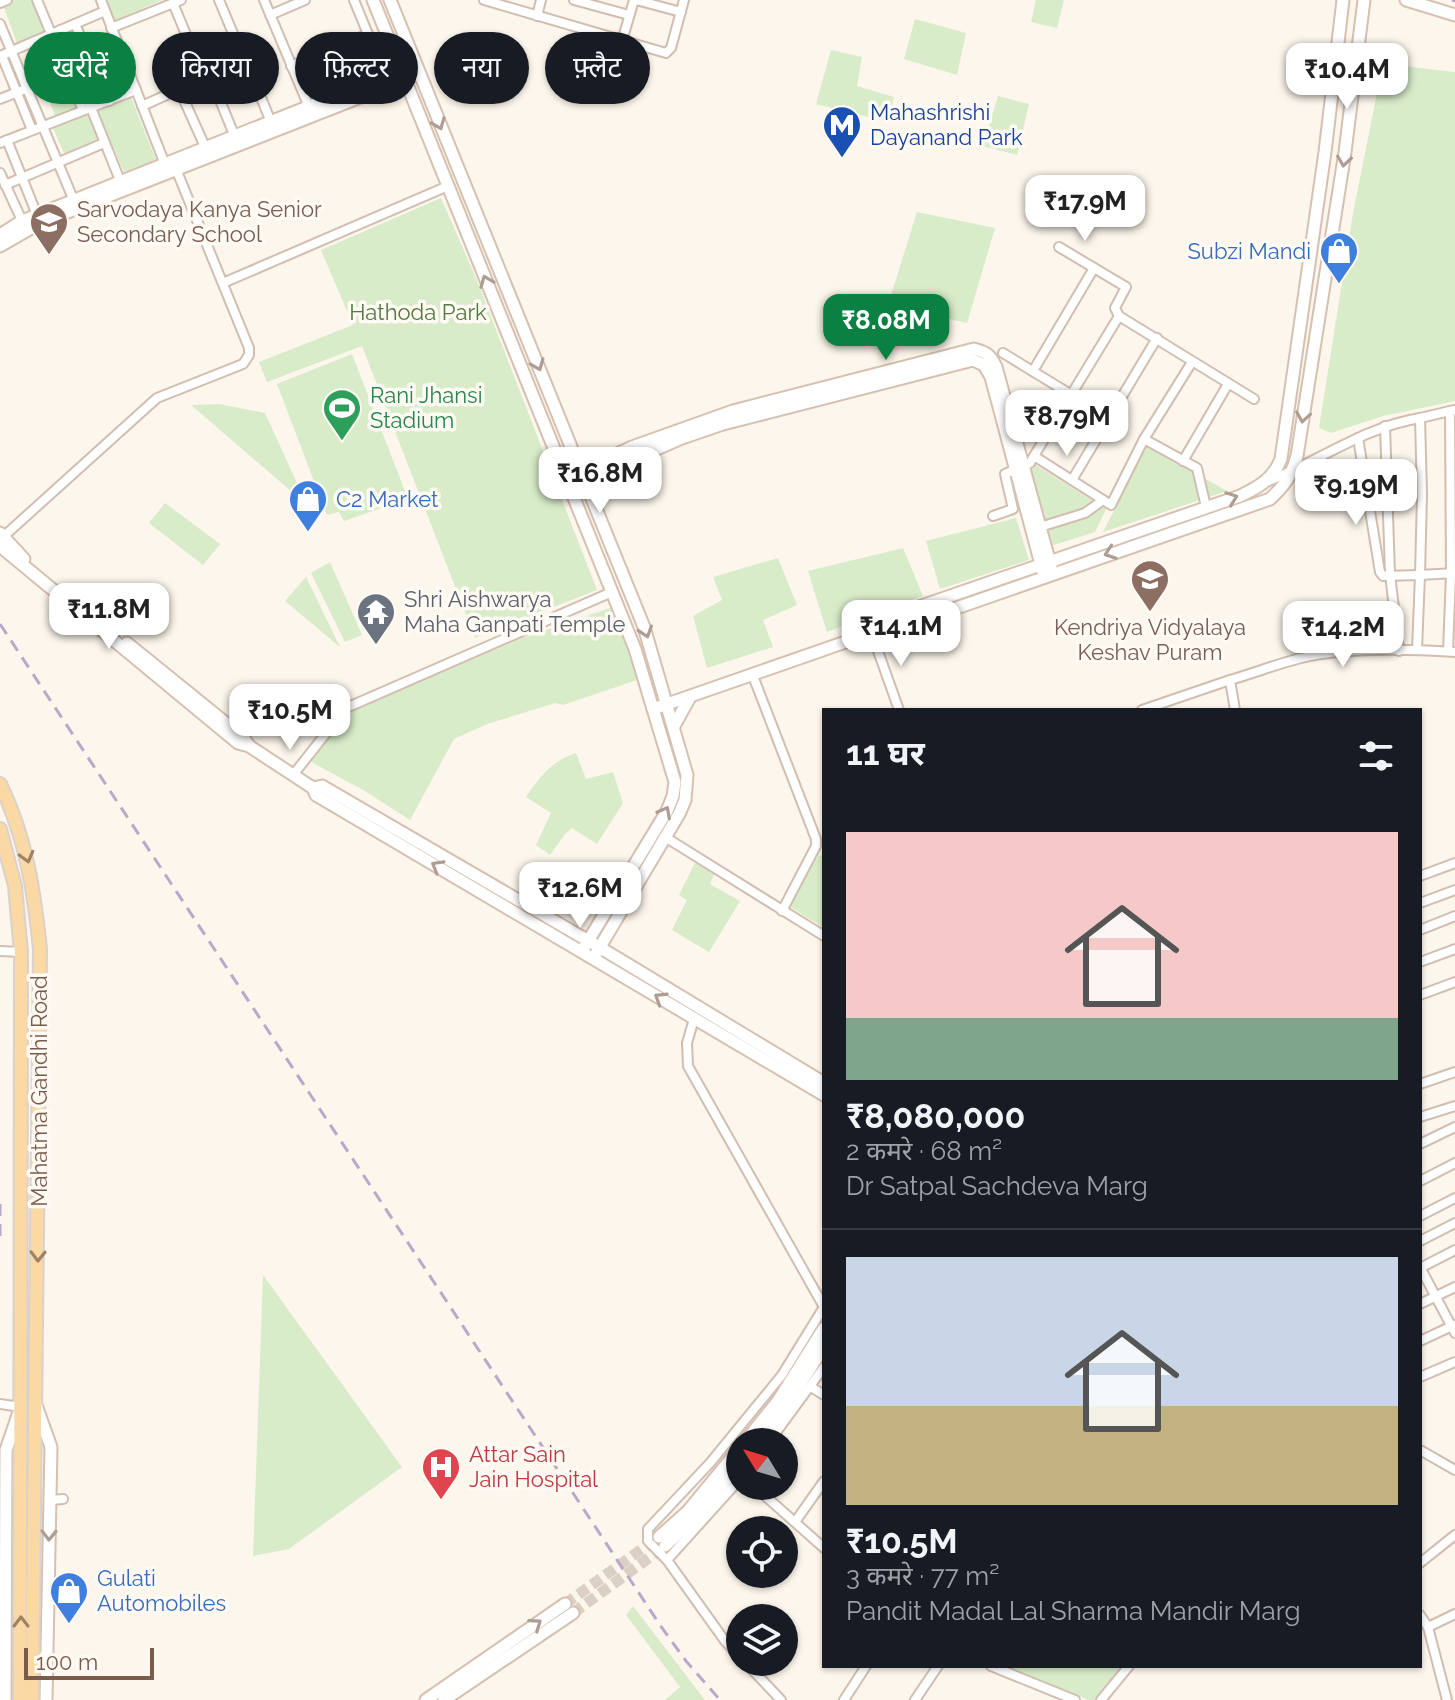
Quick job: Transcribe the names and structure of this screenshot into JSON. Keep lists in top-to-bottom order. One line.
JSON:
{"streets":{"main road":["Mahatma Gandhi Road"]},"parks":["Hathoda Park"],"places":{"metro station":["Mahashrishi Dayanand Park"],"school or university":["Sarvodaya Kanya Senior Secondary School","Kendriya Vidyalaya Keshav Puram"],"shop":["Subzi Mandi","C2 Market","Gulati Automobiles"],"sports":["Rani Jhansi Stadium"],"temple":["Shri Aishwarya Maha Ganpati Temple"],"hospital":["Attar Sain Jain Hospital"]},"scale_bar":"100 m","north":"top left","page":{"chip":["खरीदें","किराया","फ़िल्टर","नया","फ़्लैट"],"price":["₹10.4M","₹17.9M","₹8.08M","₹8.79M","₹16.8M","₹9.19M","₹11.8M","₹14.1M","₹14.2M","₹10.5M","₹12.6M"],"heading":"11 घर","list":[{"name":"₹8,080,000","note":"2 कमरे · 68 m² · Dr Satpal Sachdeva Marg"},{"name":"₹10.5M","note":"3 कमरे · 77 m² · Pandit Madal Lal Sharma Mandir Marg"}],"scale":"100 m"}}
